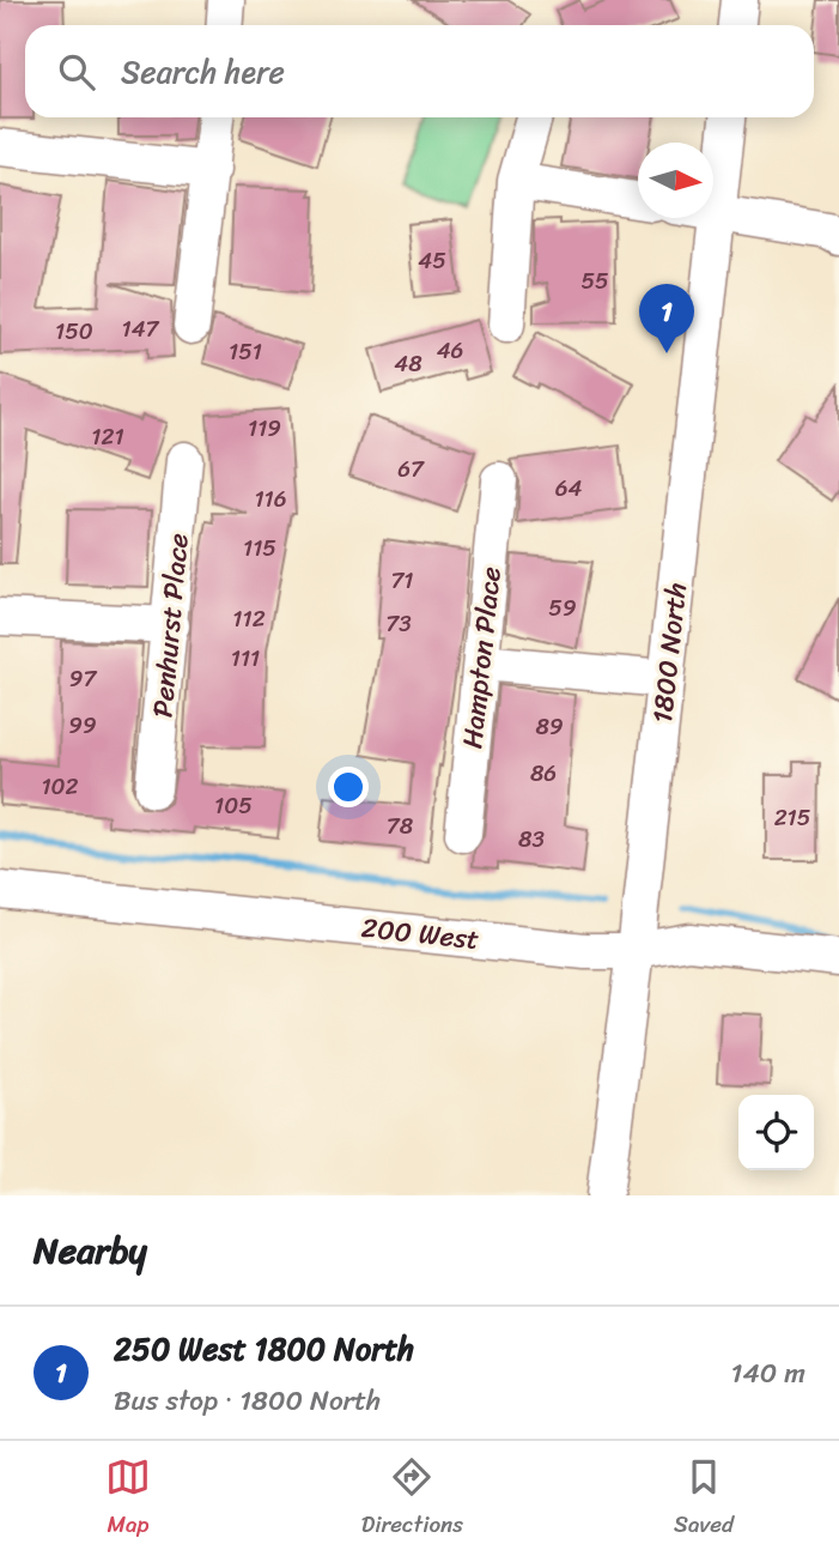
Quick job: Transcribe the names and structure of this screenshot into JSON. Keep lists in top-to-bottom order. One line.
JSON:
{"streets":{"street":["Penhurst Place","1800 North","Hampton Place","200 West"]},"crossings":[["1800 North","200 West"]],"house_numbers":["45","55","147","150","46","151","48","119","121","67","64","116","115","71","59","112","73","111","97","99","89","86","102","105","215","78","83"],"north":"right","page":{"search":"Search here","pins":"1","heading":"Nearby","list":[{"mark":"1","name":"250 West 1800 North","note":"Bus stop · 1800 North","value":"140 m"}],"nav":["Map","Directions","Saved"]}}
